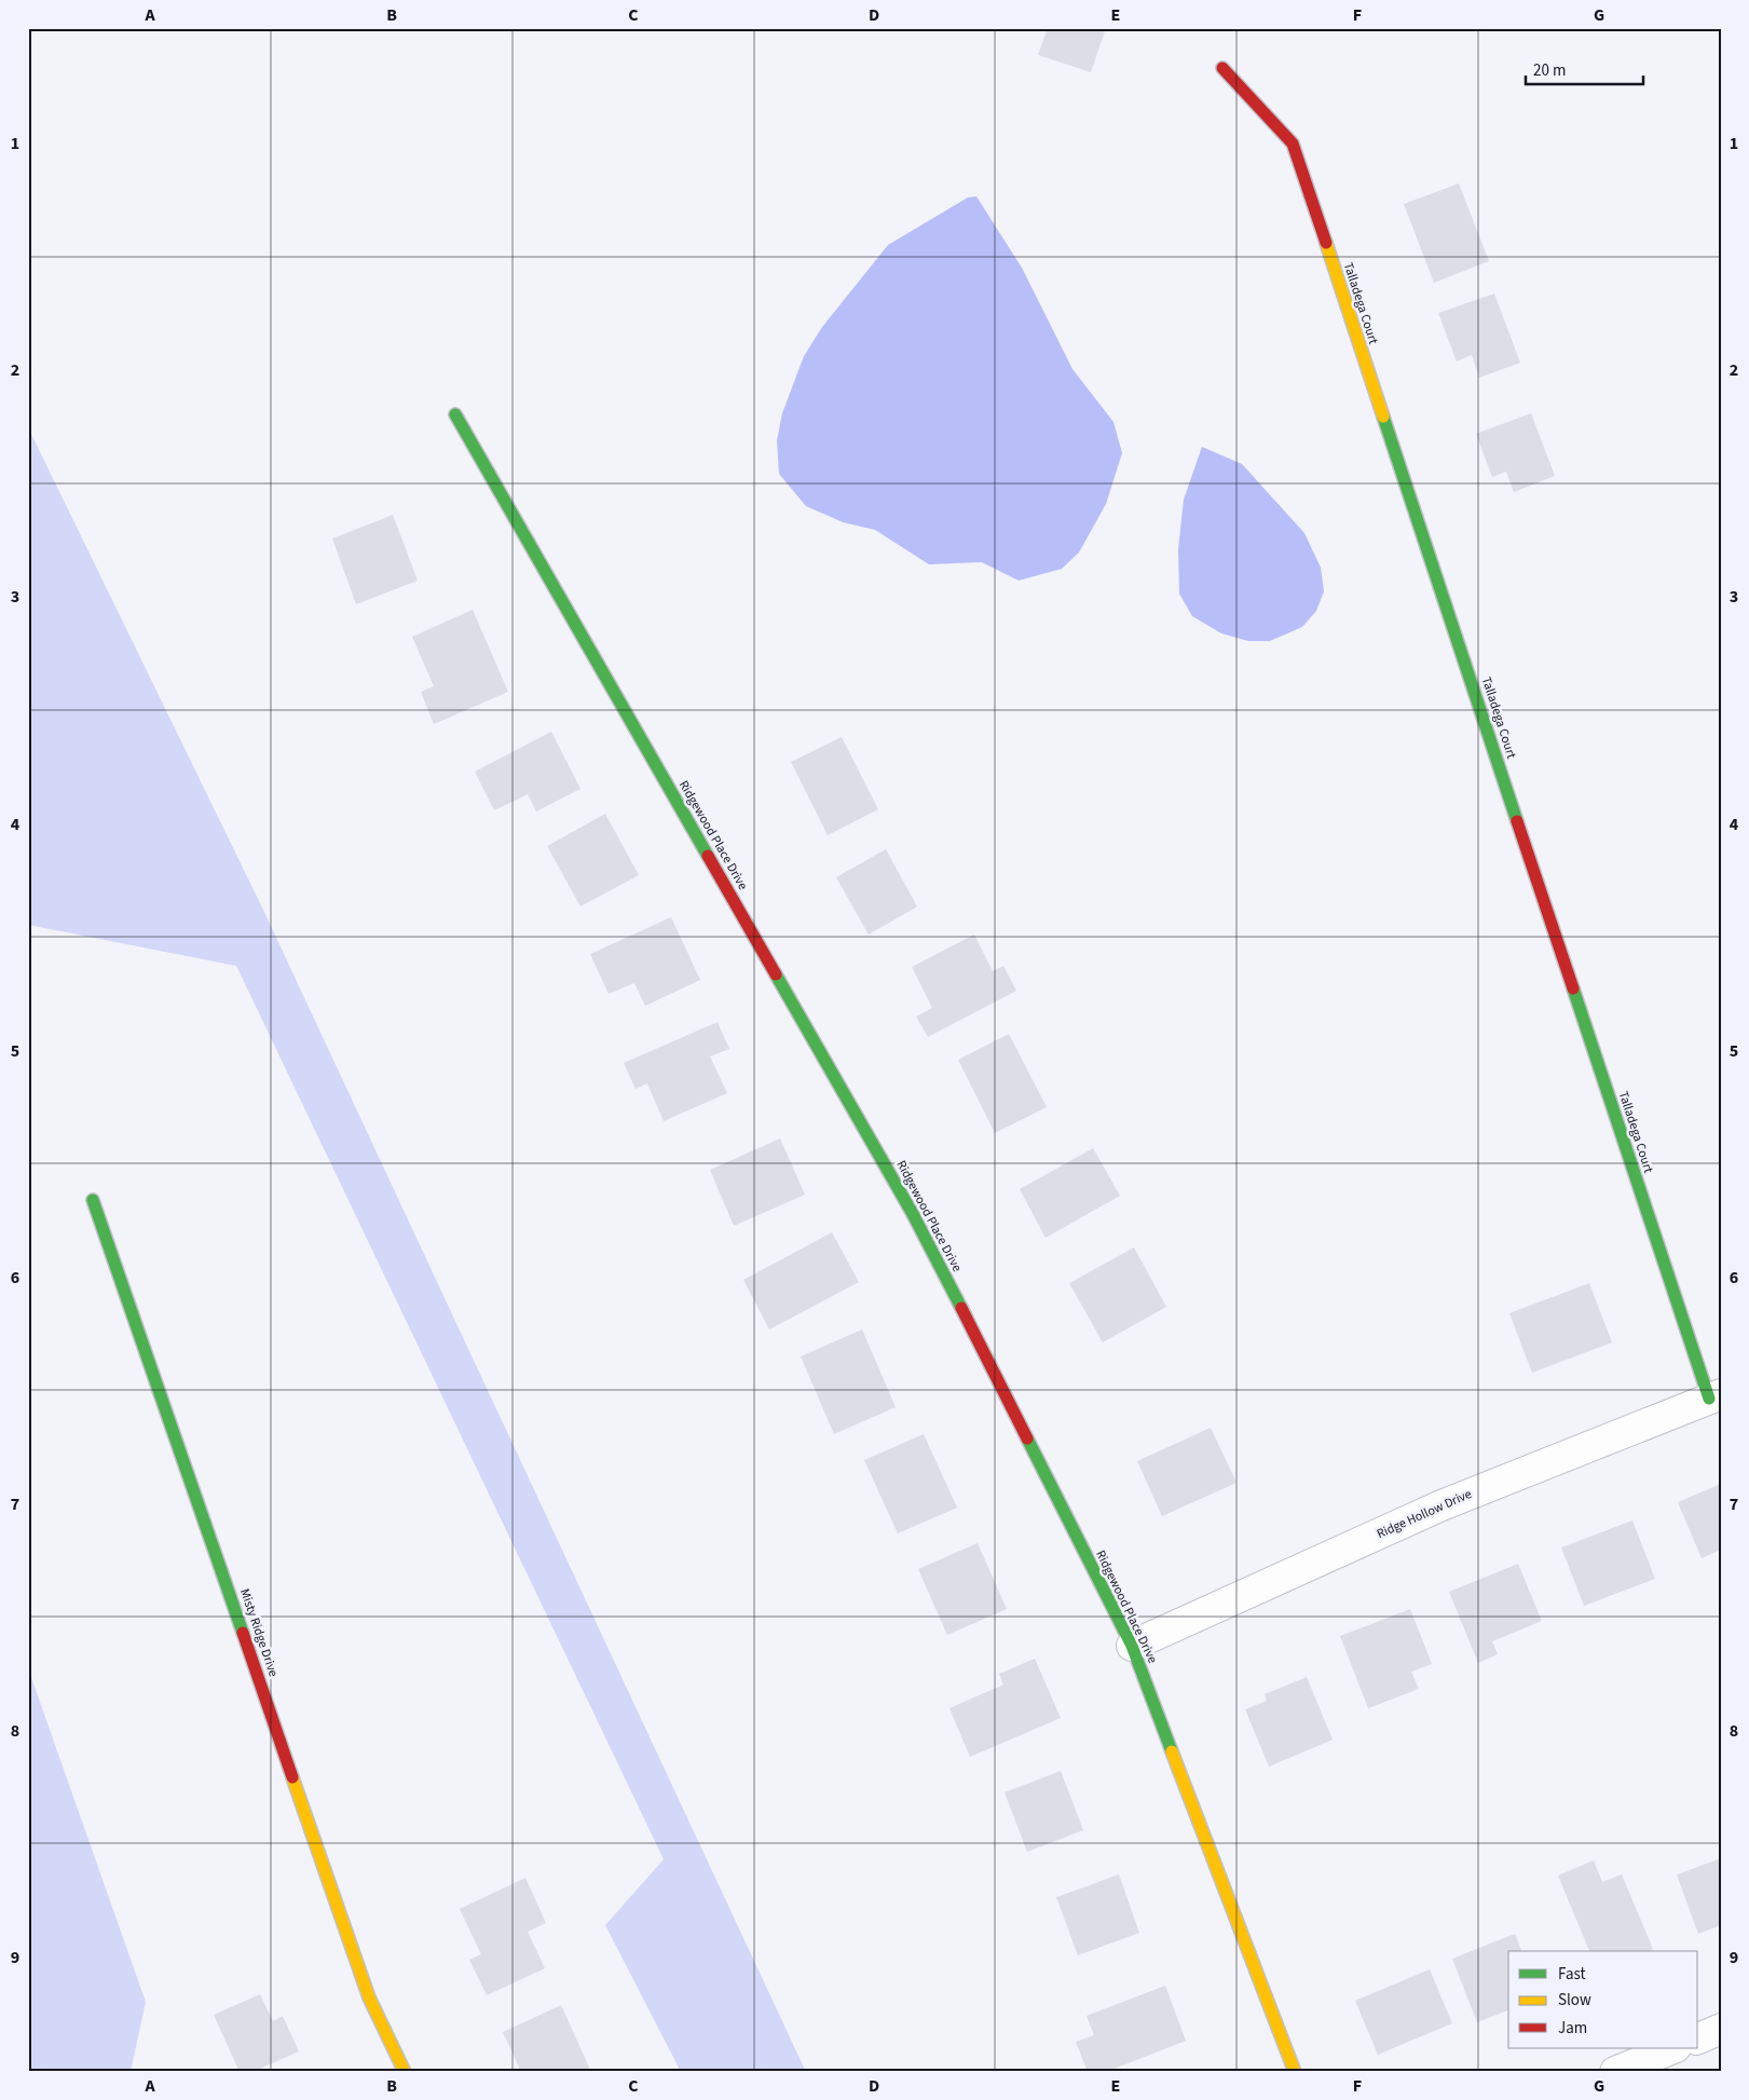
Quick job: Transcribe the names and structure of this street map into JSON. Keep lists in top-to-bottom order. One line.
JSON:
{"streets":{"street":["Talladega Court","Ridgewood Place Drive","Ridge Hollow Drive","Misty Ridge Drive"]},"crossings":[["Talladega Court","Ridge Hollow Drive"],["Ridgewood Place Drive","Ridge Hollow Drive"]],"legend":["Fast","Slow","Jam"],"scale_bar":"20 m","grid":{"columns":["A","B","C","D","E","F","G"],"rows":["1","2","3","4","5","6","7","8","9"]}}
